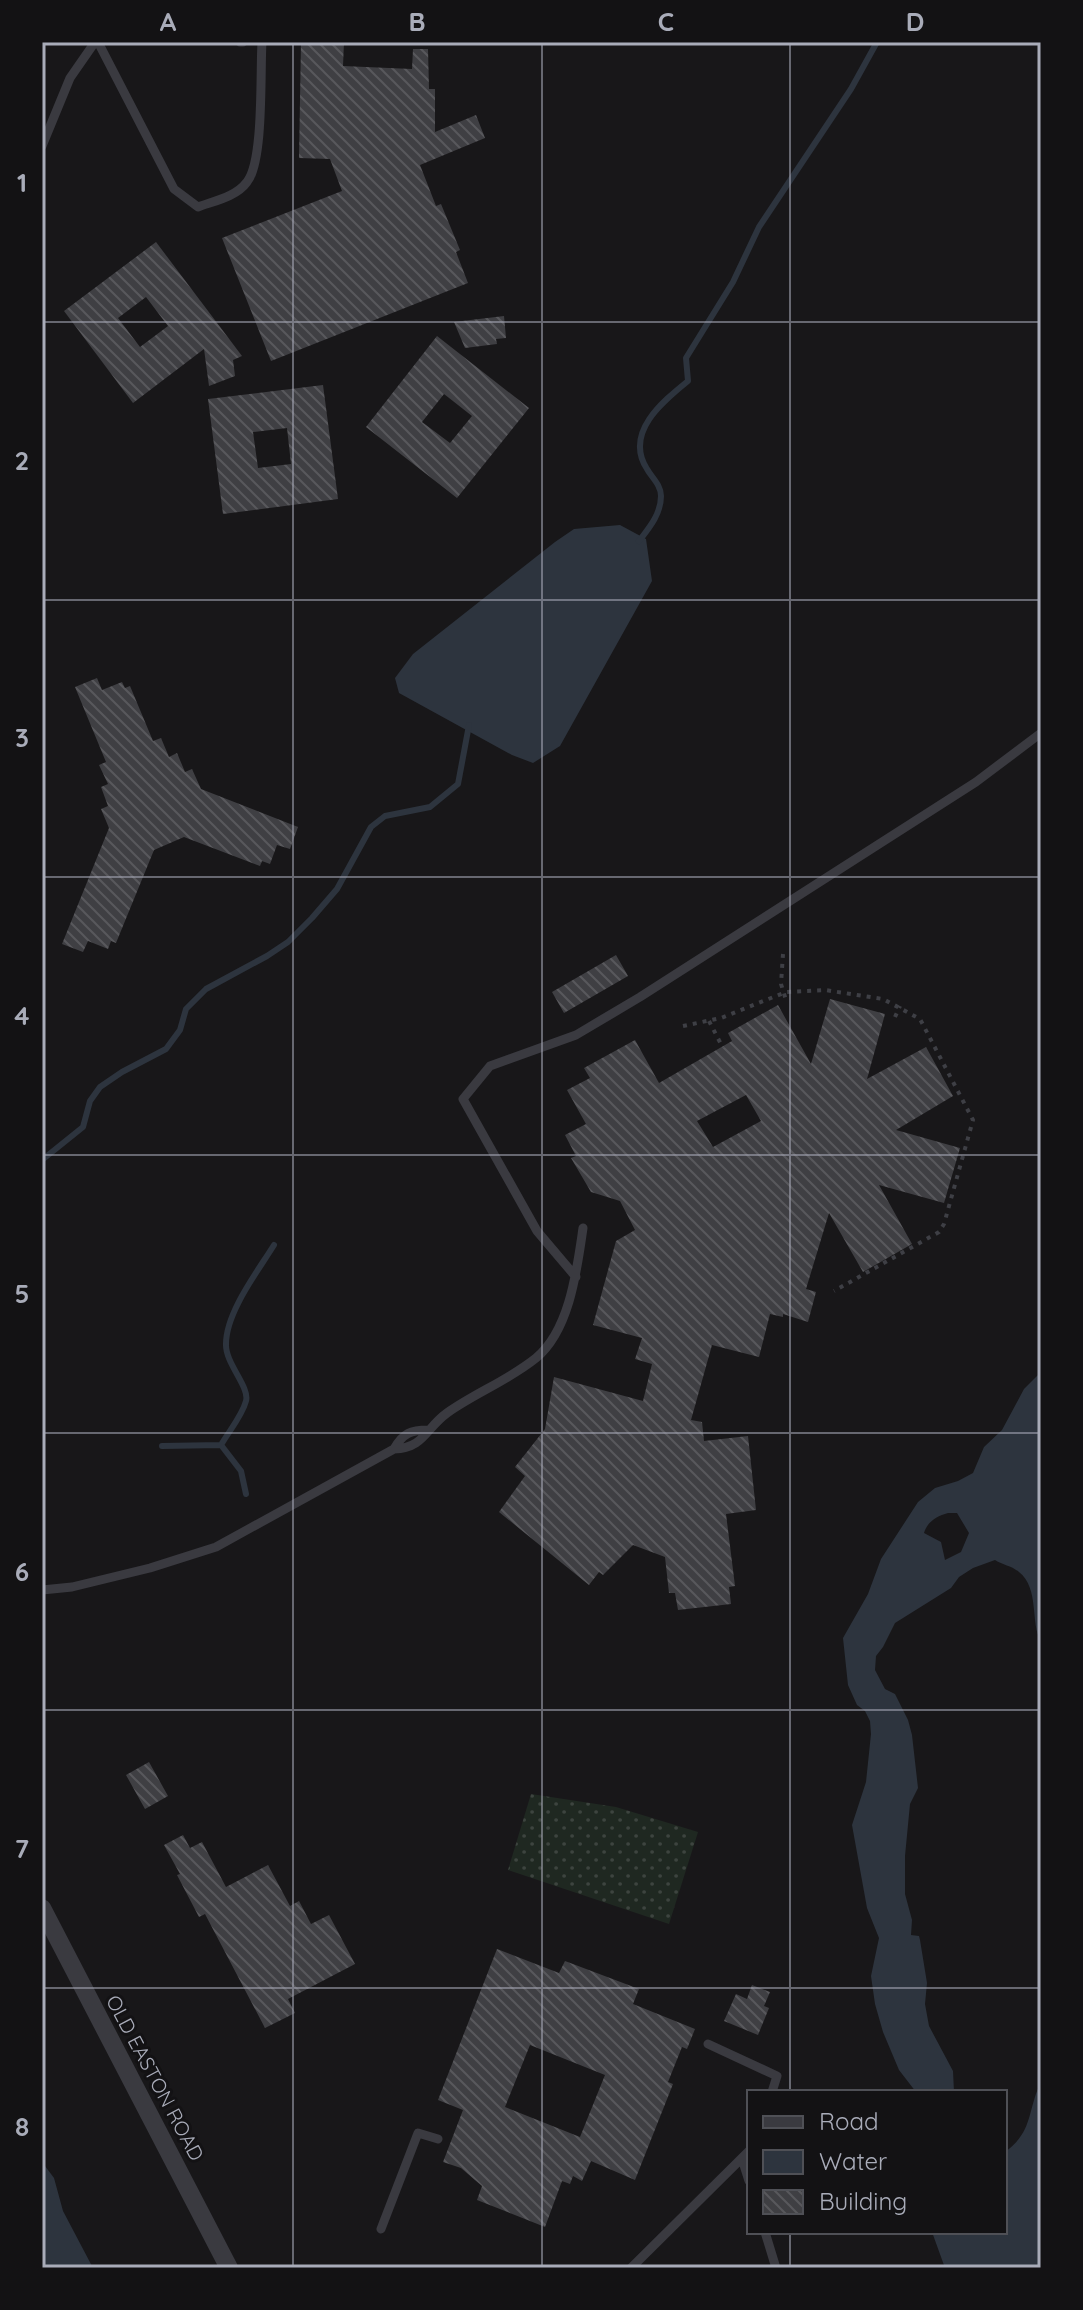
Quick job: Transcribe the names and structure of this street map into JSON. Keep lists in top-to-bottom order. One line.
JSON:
{"streets":{"street":["OLD EASTON ROAD"]},"legend":["Road","Water","Building"],"grid":{"columns":["A","B","C","D"],"rows":["1","2","3","4","5","6","7","8"]}}
